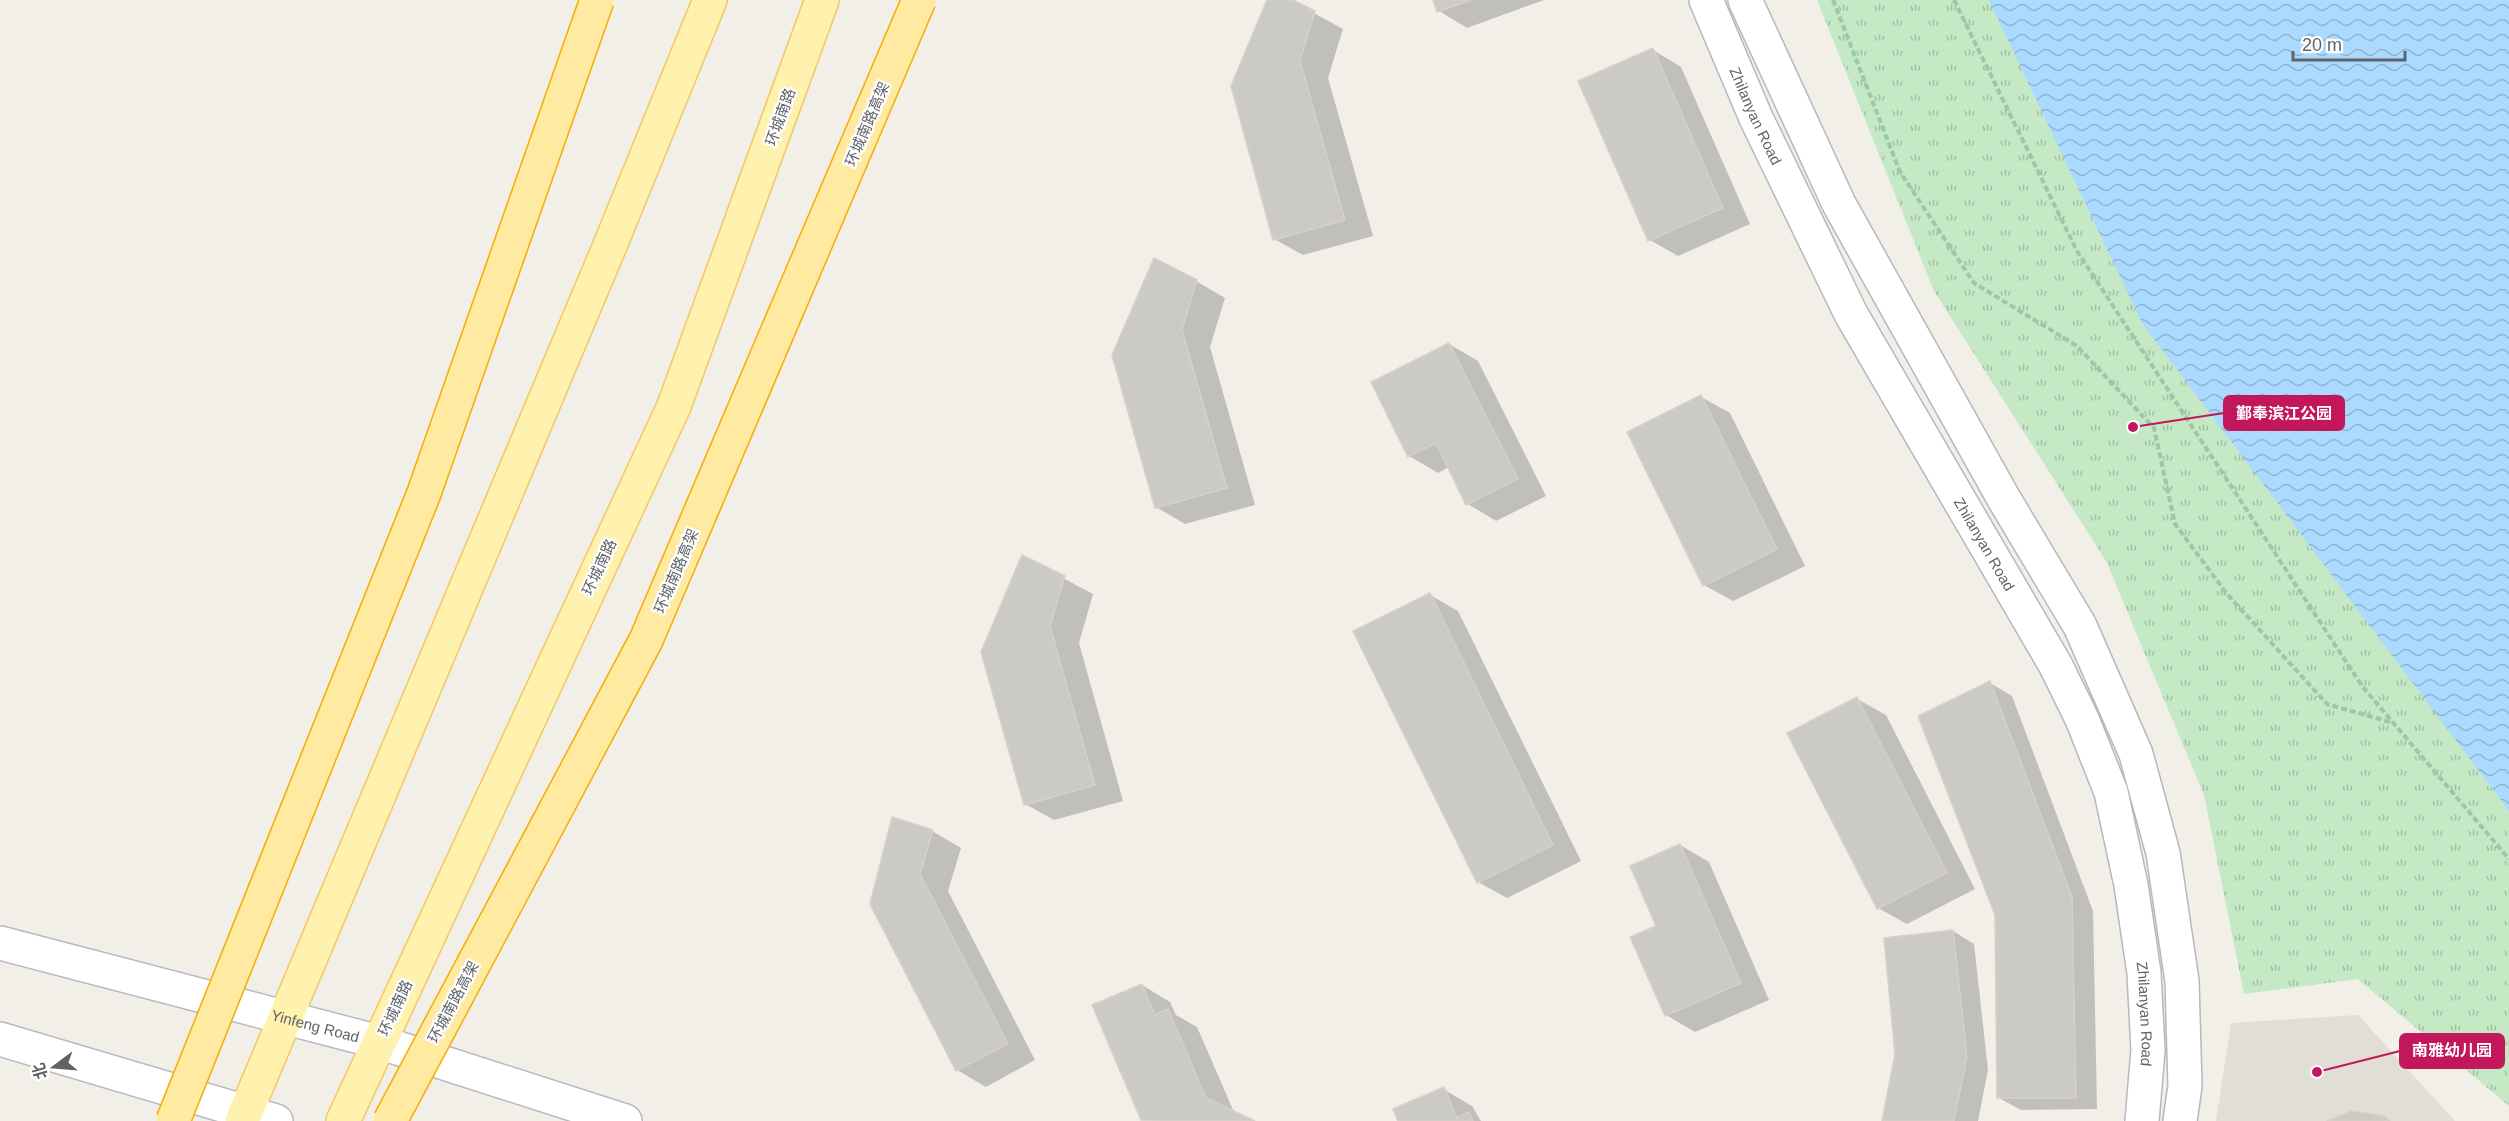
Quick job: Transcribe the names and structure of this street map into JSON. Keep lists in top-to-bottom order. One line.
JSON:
{"streets":{"highway":["环城南路高架"],"main road":["环城南路"],"street":["Zhilanyan Road","Yinfeng Road"]},"crossings":[["环城南路","Yinfeng Road"]],"places":["鄞奉滨江公园","南雅幼儿园"],"scale_bar":"20 m","north":"left"}
